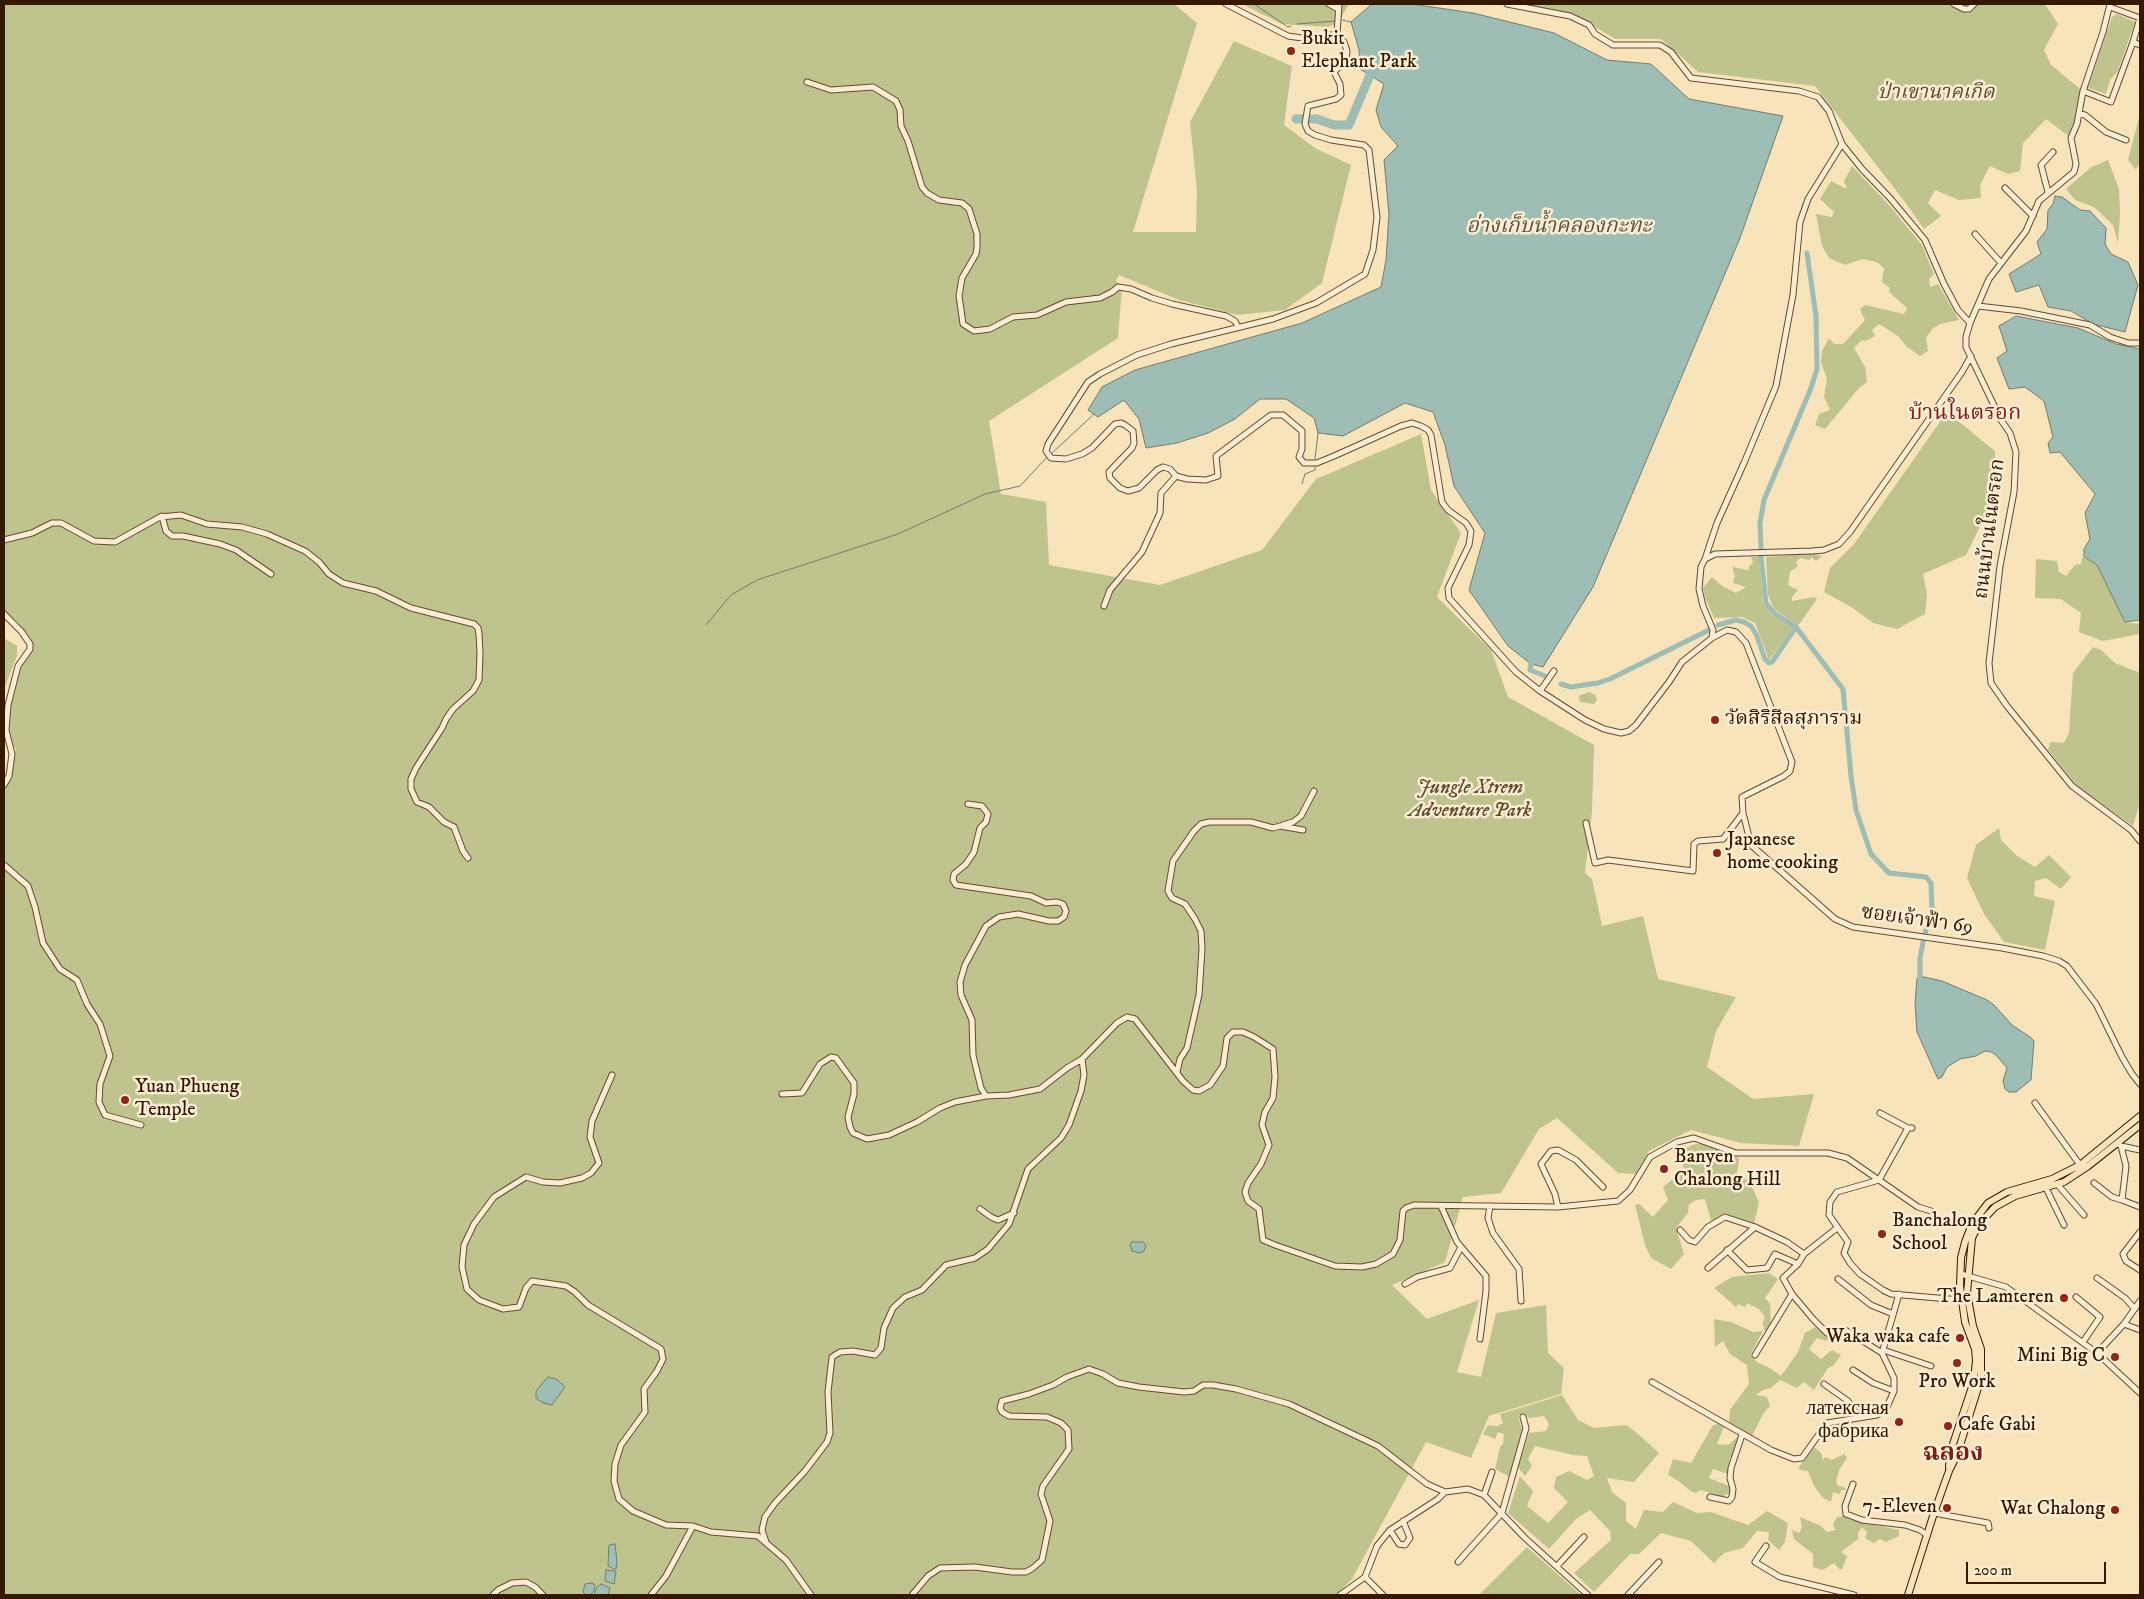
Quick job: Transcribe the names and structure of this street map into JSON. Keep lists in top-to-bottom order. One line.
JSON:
{"streets":{"street":["ถนนบ้านในตรอก","ซอยเจ้าฟ้า 69"]},"districts":["บ้านในตรอก","ฉลอง"],"water":["อ่างเก็บน้ำคลองกะทะ"],"parks":["ป่าเขานาคเกิด","Jungle Xtrem Adventure Park"],"places":["Bukit Elephant Park","วัดสิริสีลสุภาราม","Japanese home cooking","Yuan Phueng Temple","Banyen Chalong Hill","Banchalong School","The Lamteren","Waka waka cafe","Mini Big C","Pro Work","латексная фабрика","Cafe Gabi","7-Eleven","Wat Chalong"],"scale_bar":"200 m"}
